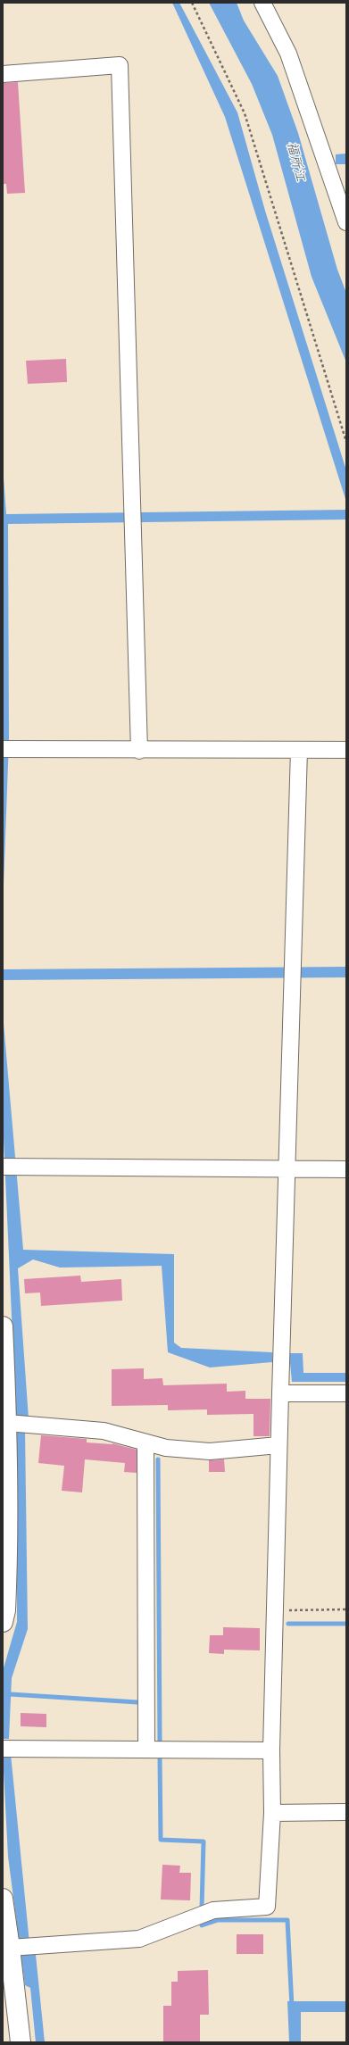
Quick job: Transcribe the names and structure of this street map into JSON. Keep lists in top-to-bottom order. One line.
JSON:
{"water":["福所江"]}
